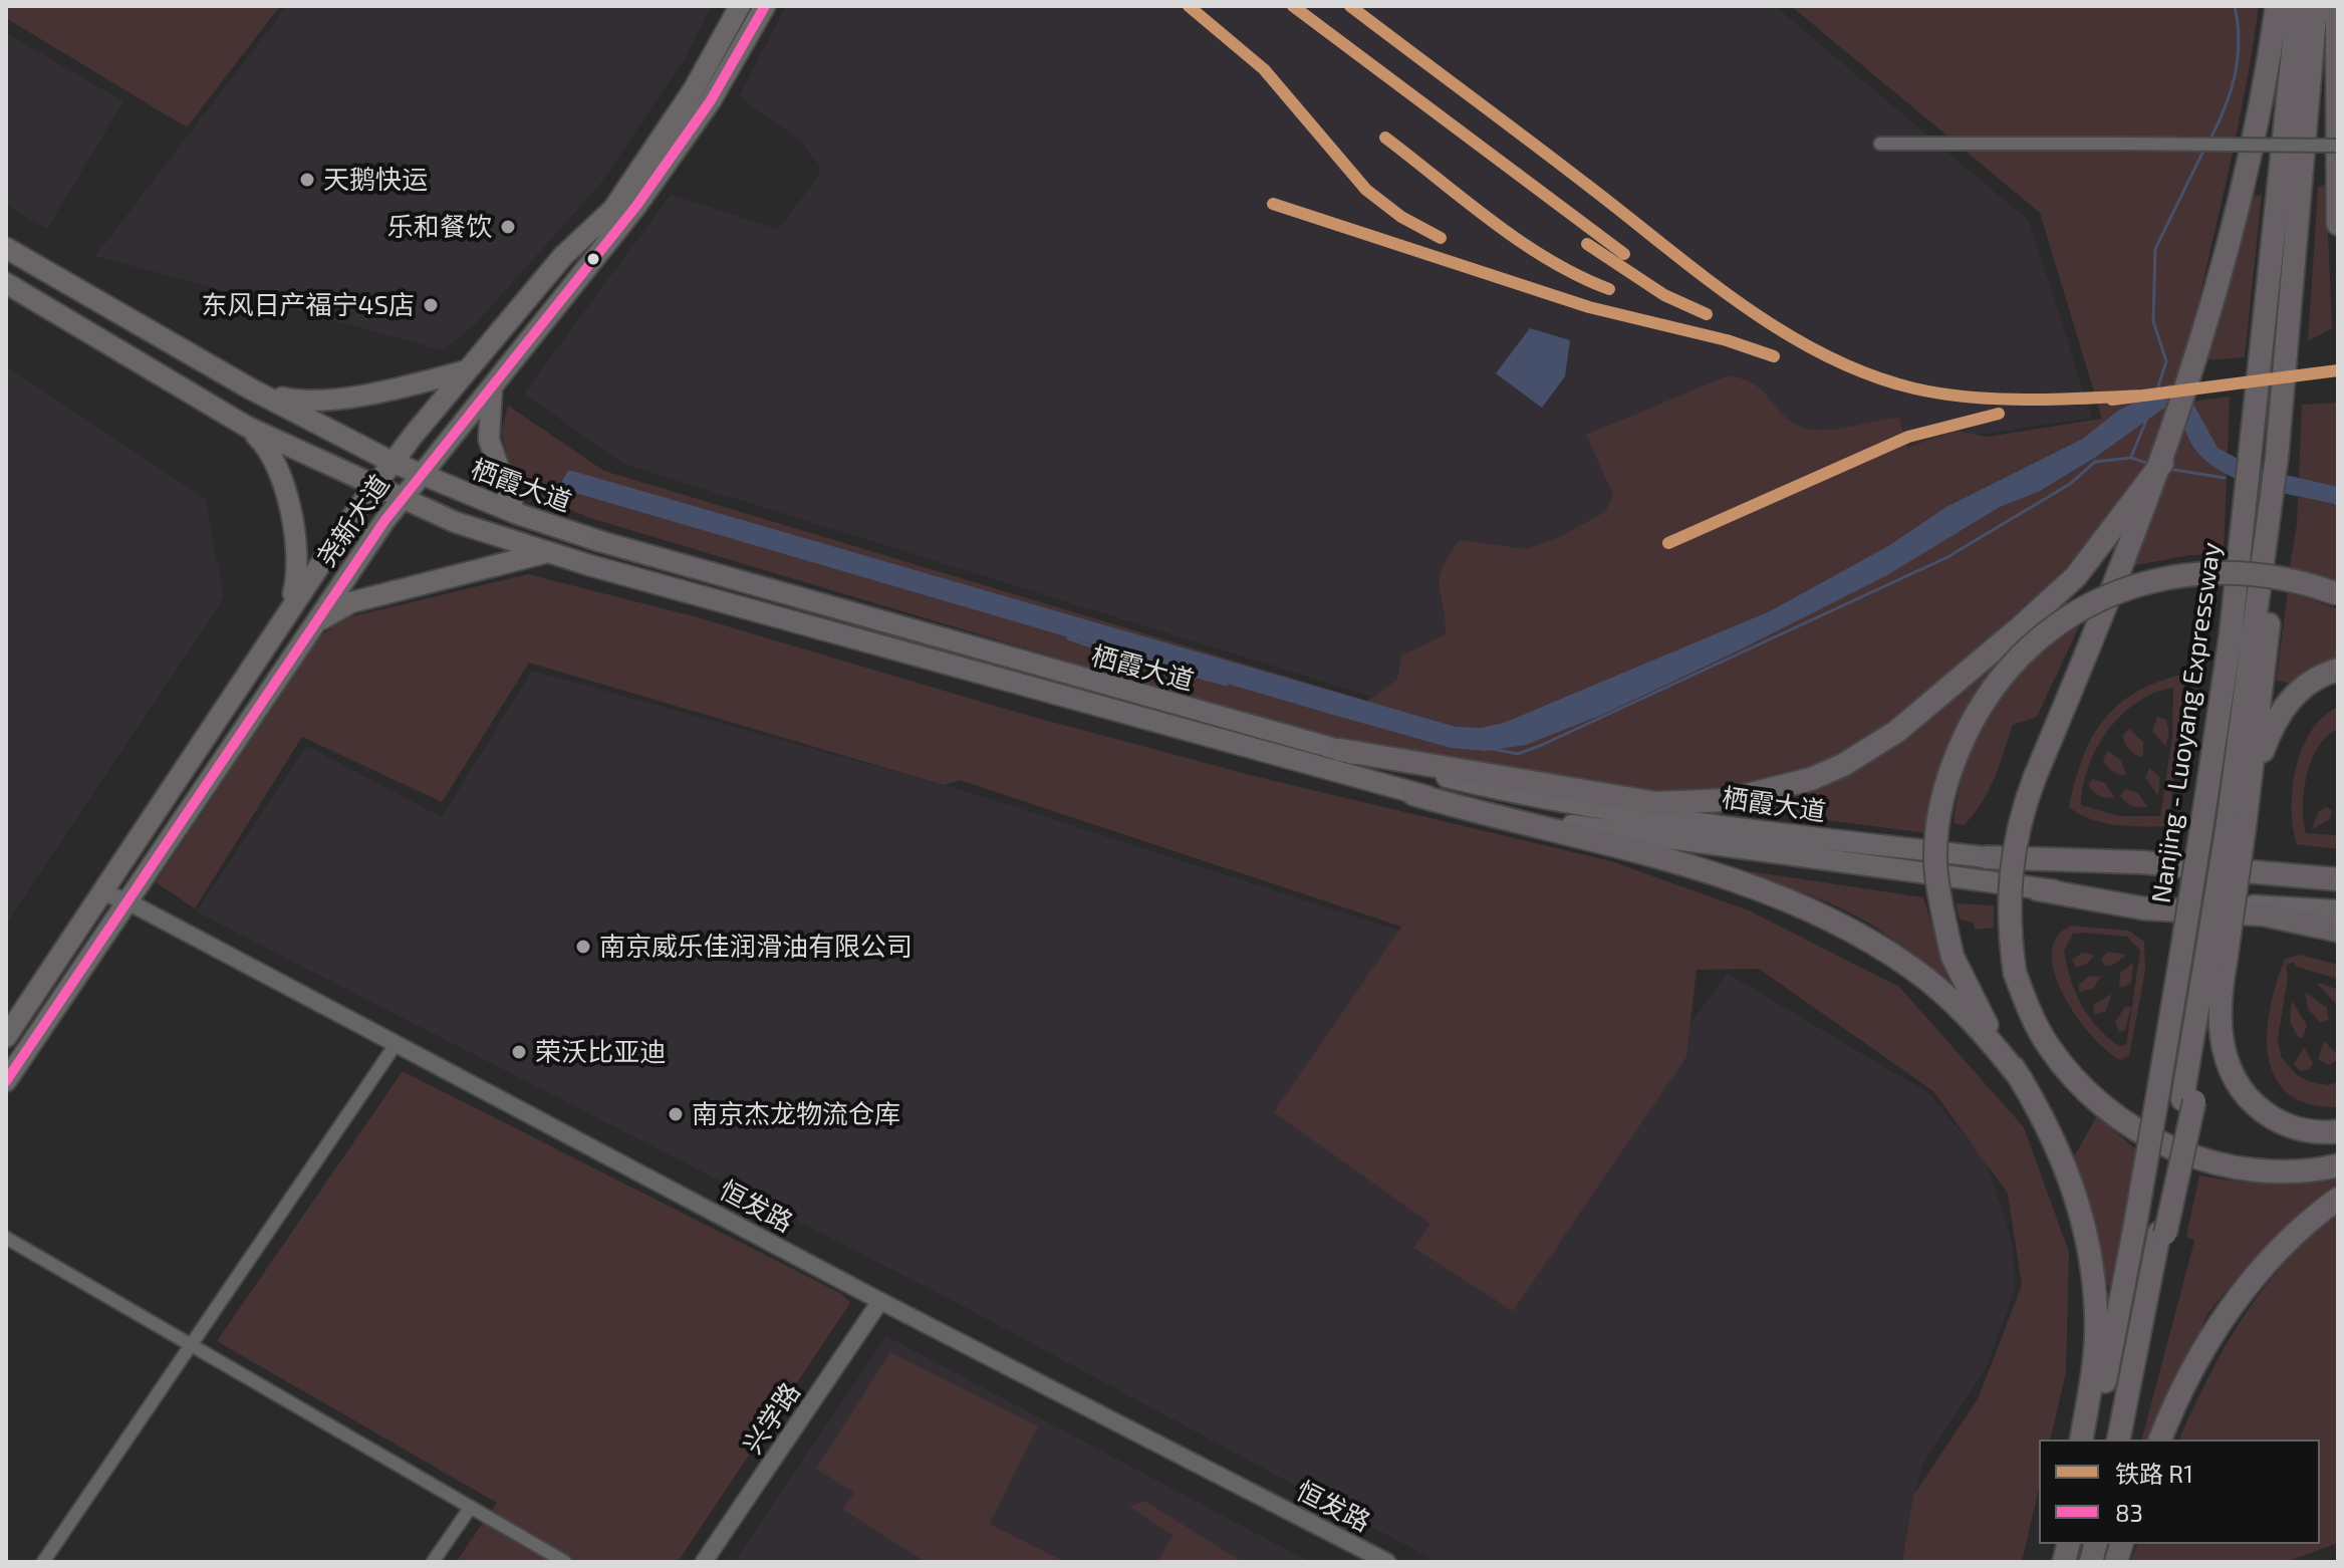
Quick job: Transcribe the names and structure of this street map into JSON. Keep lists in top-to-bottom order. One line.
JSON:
{"streets":{"highway":["栖霞大道","Nanjing - Luoyang Expressway"],"main road":["尧新大道"],"street":["恒发路","兴学路"]},"crossings":[["栖霞大道","尧新大道"],["尧新大道","恒发路"],["恒发路","兴学路"]],"places":["天鹅快运","乐和餐饮","东风日产福宁4S店","南京威乐佳润滑油有限公司","荣沃比亚迪","南京杰龙物流仓库"],"lines":["rail line R1","transit line 83"],"legend":["铁路 R1","83"]}
